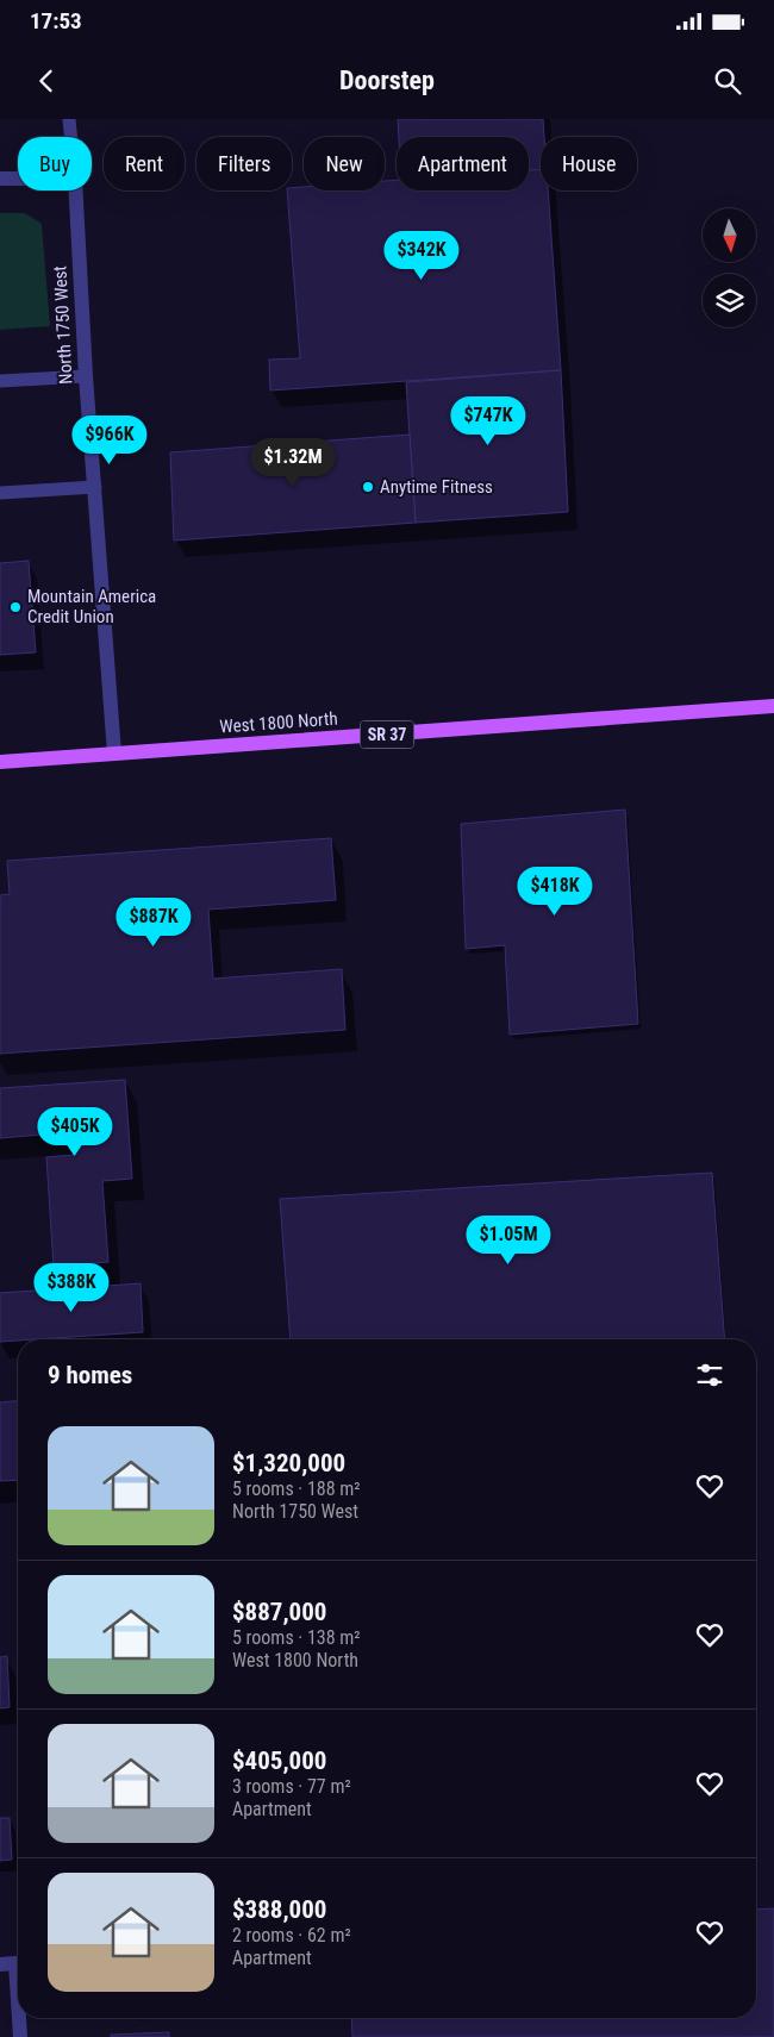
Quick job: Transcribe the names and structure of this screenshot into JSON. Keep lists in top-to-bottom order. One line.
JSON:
{"streets":{"main road":["West 1800 North","SR 37"],"street":["North 1750 West"]},"crossings":[["North 1750 West","West 1800 North"]],"places":["Anytime Fitness","Mountain America Credit Union"],"north":"bottom","page":{"status":"17:53","header":"Doorstep","chip":["Buy","Rent","Filters","New","Apartment","House"],"price":["$342K","$747K","$966K","$1.32M","$418K","$887K","$405K","$1.05M","$388K"],"heading":"9 homes","list":[{"name":"$1,320,000","note":"5 rooms · 188 m² · North 1750 West"},{"name":"$887,000","note":"5 rooms · 138 m² · West 1800 North"},{"name":"$405,000","note":"3 rooms · 77 m² · Apartment"},{"name":"$388,000","note":"2 rooms · 62 m² · Apartment"}]}}
